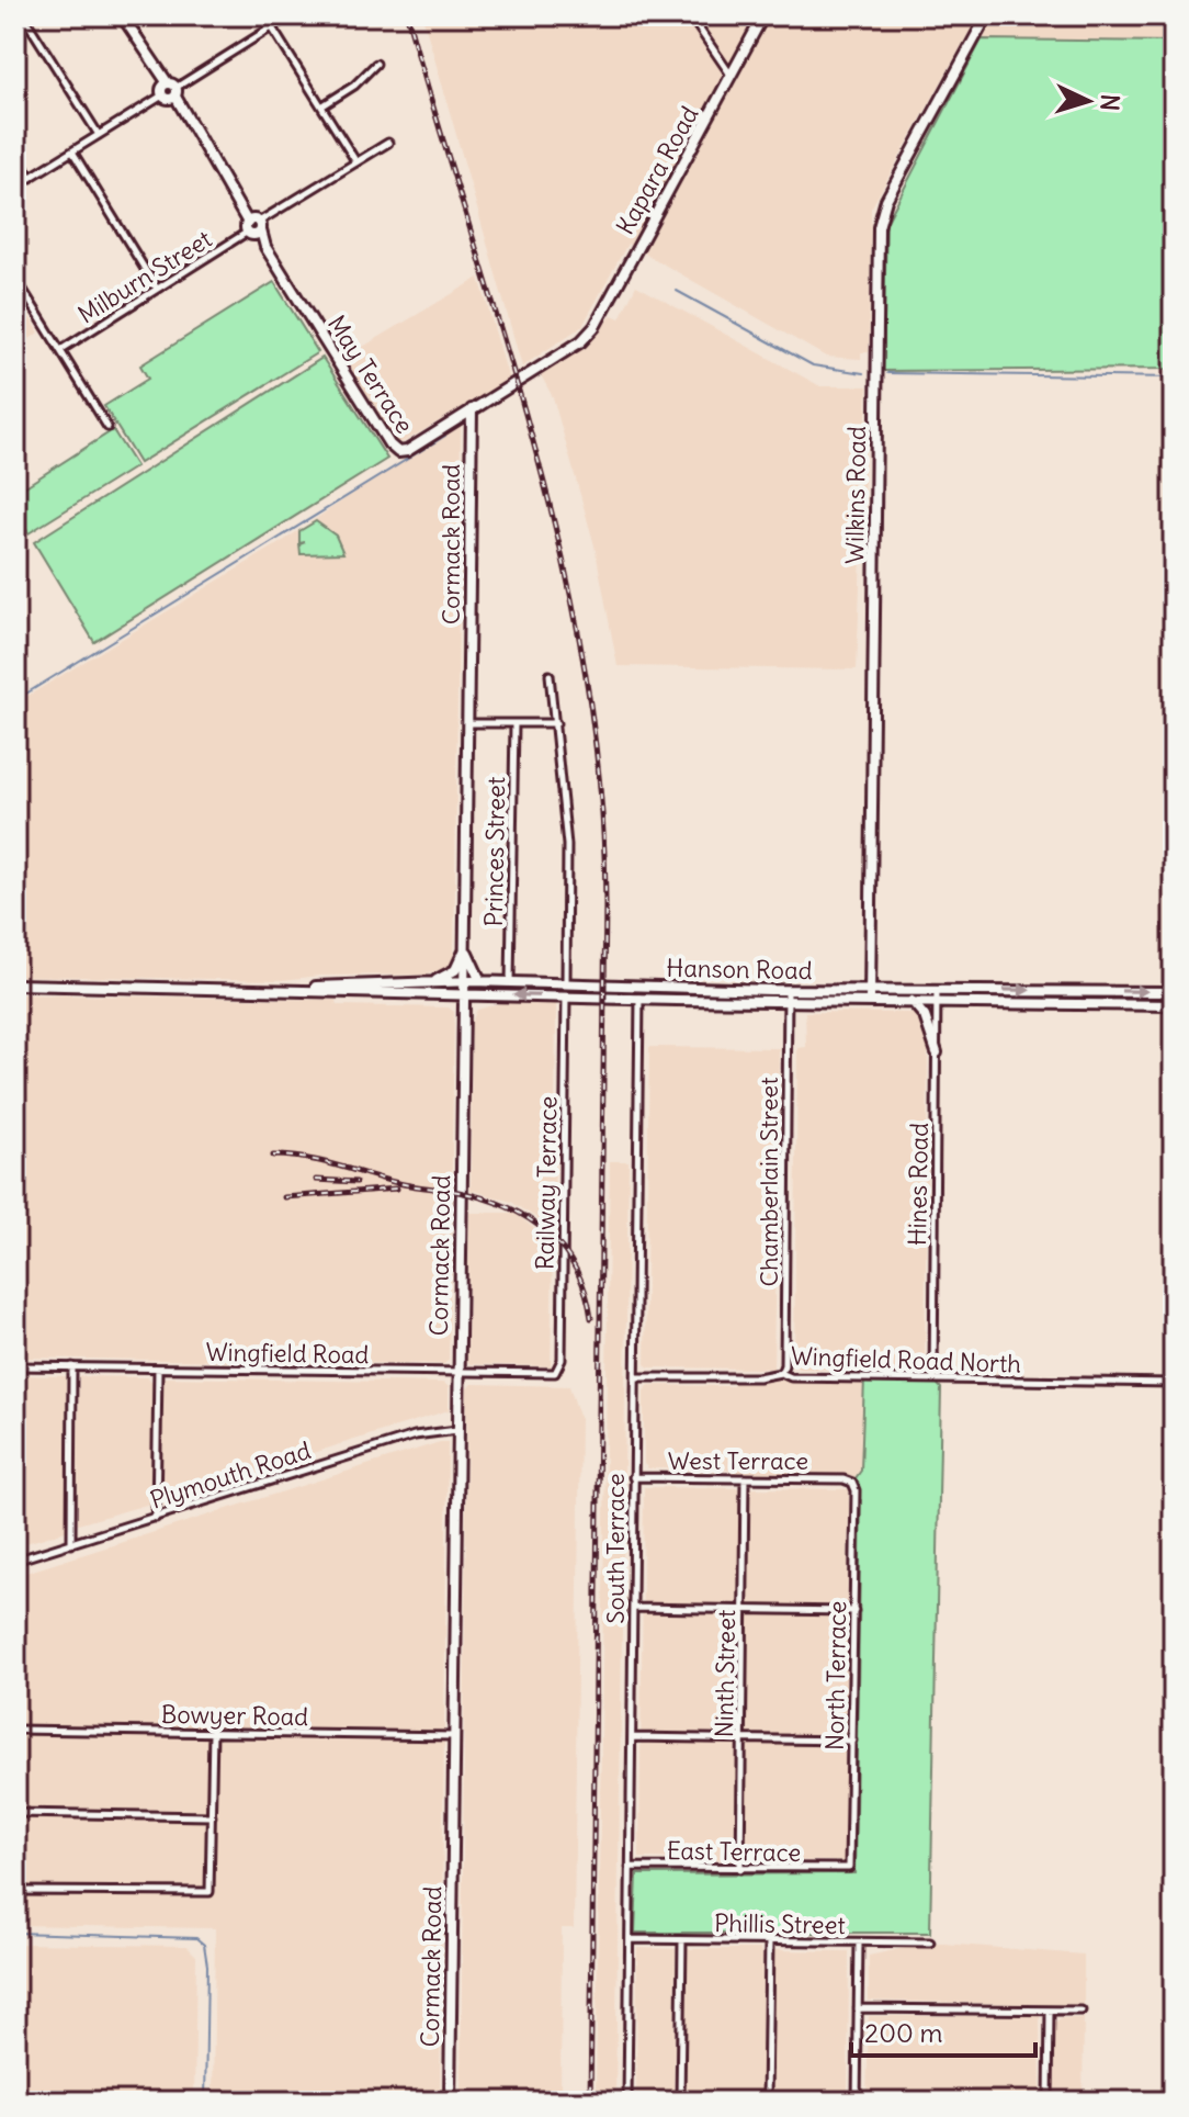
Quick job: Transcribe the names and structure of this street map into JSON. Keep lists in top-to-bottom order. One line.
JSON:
{"streets":{"street":["Kapara Road","Milburn Street","May Terrace","Wilkins Road","Cormack Road","Princes Street","Hanson Road","Chamberlain Street","Railway Terrace","Hines Road","Wingfield Road","Wingfield Road North","West Terrace","Plymouth Road","South Terrace","Ninth Street","North Terrace","Bowyer Road","East Terrace","Phillis Street"]},"crossings":[["Kapara Road","May Terrace"],["Kapara Road","Cormack Road"],["Milburn Street","May Terrace"],["May Terrace","Cormack Road"],["Wilkins Road","Hanson Road"],["Cormack Road","Hanson Road"],["Cormack Road","Wingfield Road"],["Cormack Road","Plymouth Road"],["Cormack Road","Bowyer Road"],["Princes Street","Hanson Road"],["Hanson Road","Chamberlain Street"],["Hanson Road","Railway Terrace"],["Hanson Road","Hines Road"],["Hanson Road","South Terrace"],["Chamberlain Street","Wingfield Road North"],["Railway Terrace","Wingfield Road"],["Hines Road","Wingfield Road North"],["Wingfield Road North","South Terrace"],["West Terrace","South Terrace"],["West Terrace","Ninth Street"],["West Terrace","North Terrace"],["South Terrace","East Terrace"],["South Terrace","Phillis Street"],["Ninth Street","East Terrace"],["North Terrace","East Terrace"]],"scale_bar":"200 m","north":"right"}
